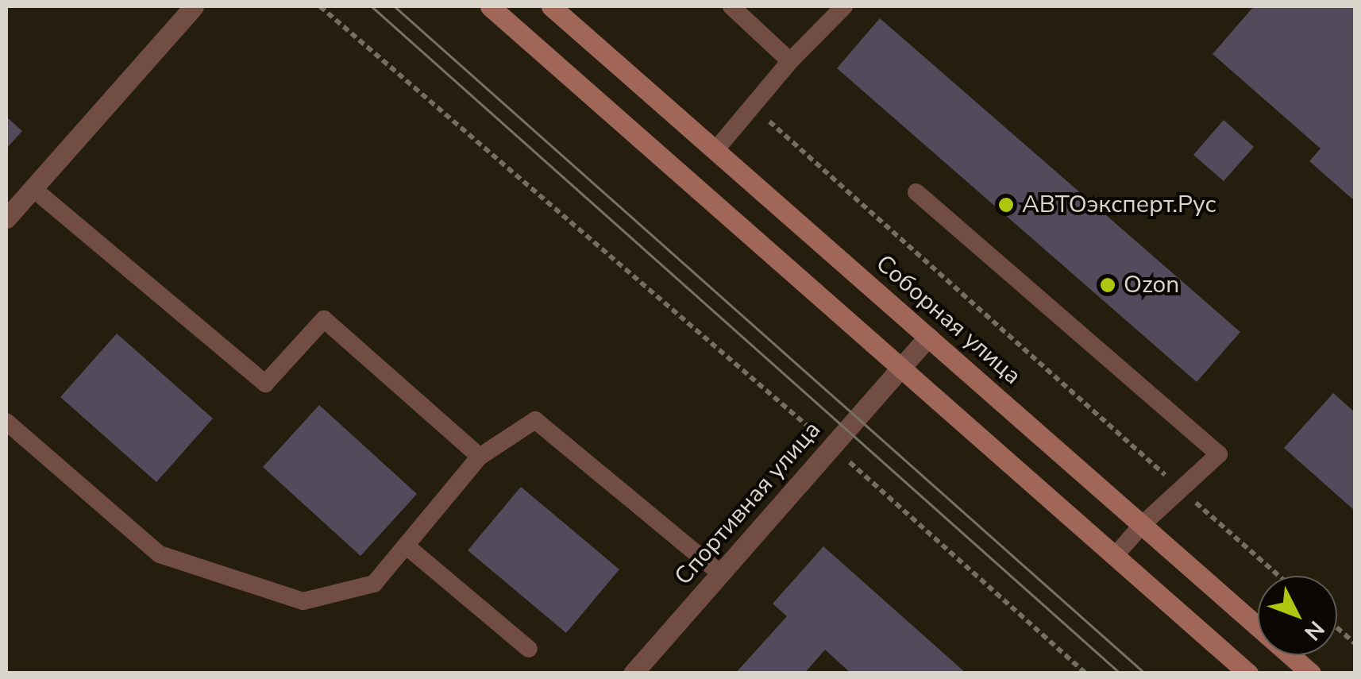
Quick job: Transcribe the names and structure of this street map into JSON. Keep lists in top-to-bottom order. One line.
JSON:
{"streets":{"main road":["Соборная улица"],"street":["Спортивная улица"]},"crossings":[["Соборная улица","Спортивная улица"]],"places":["АВТОэксперт.Рус","Ozon"],"north":"bottom right"}
